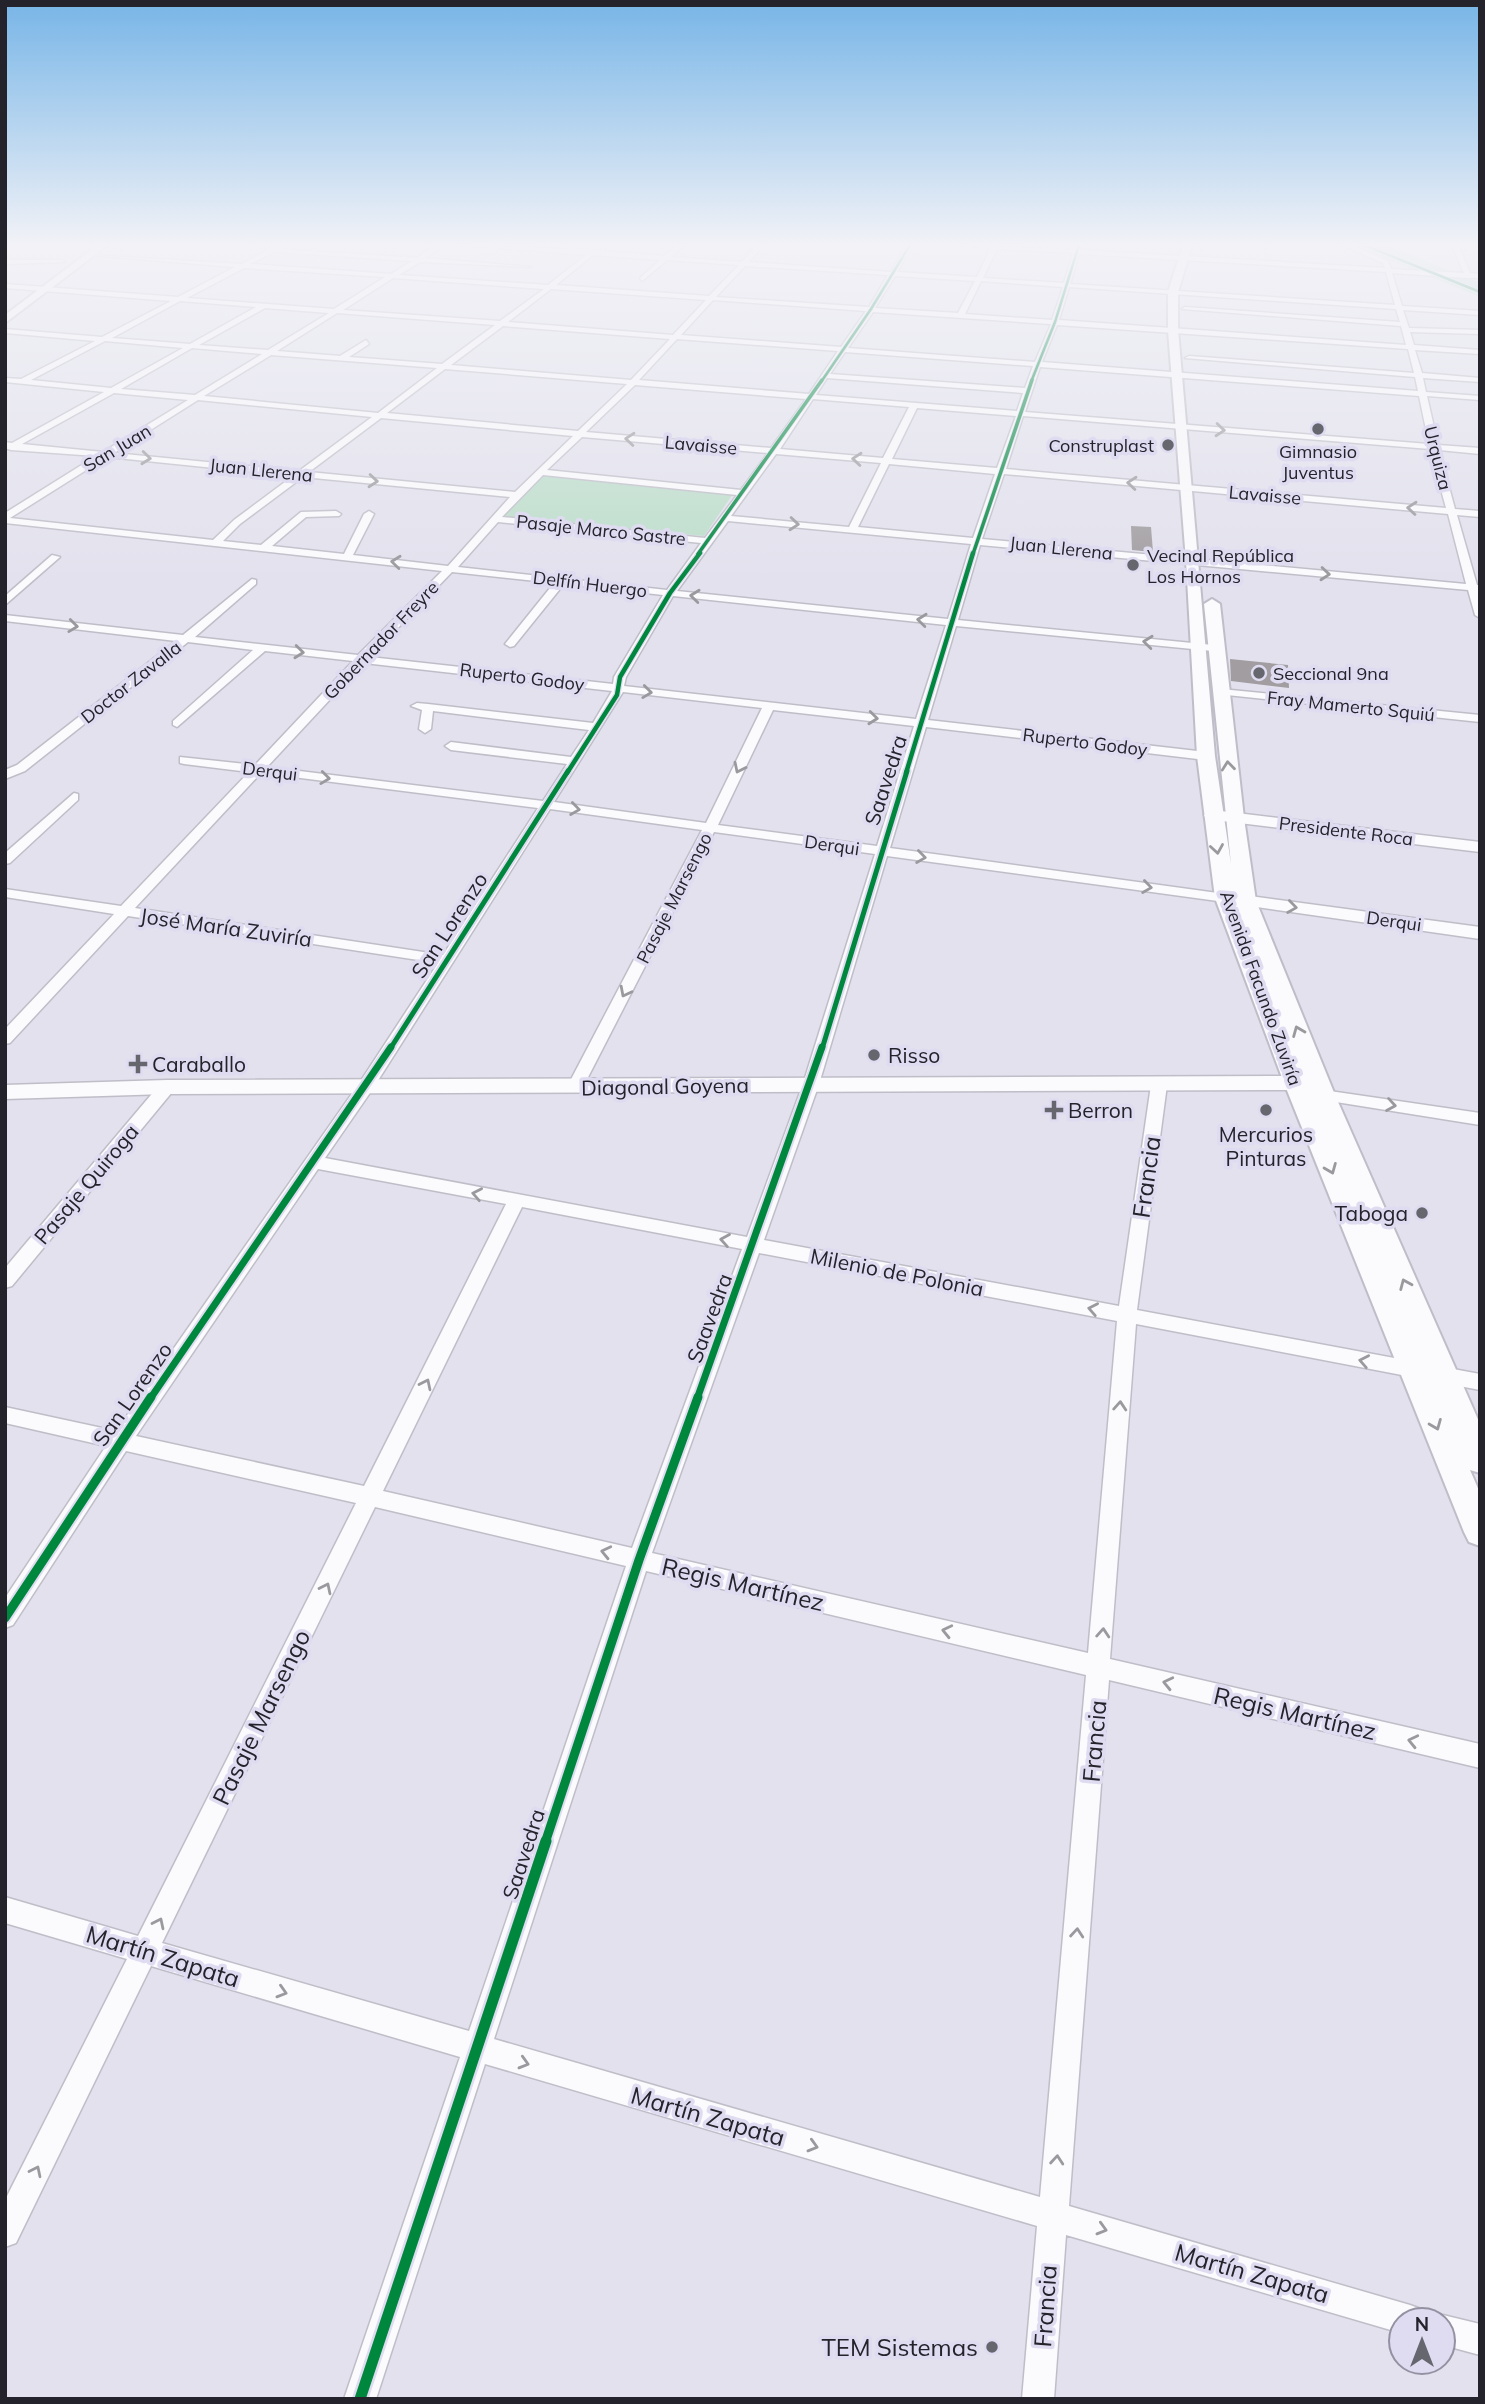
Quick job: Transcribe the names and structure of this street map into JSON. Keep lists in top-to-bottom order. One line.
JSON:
{"streets":{"main road":["Avenida Facundo Zuviría"],"street":["Lavaisse","San Juan","Urquiza","Juan Llerena","Pasaje Marco Sastre","Delfín Huergo","Gobernador Freyre","Ruperto Godoy","Doctor Zavalla","Fray Mamerto Squiú","Derqui","Saavedra","Presidente Roca","Pasaje Marsengo","San Lorenzo","José María Zuviría","Diagonal Goyena","Francia","Pasaje Quiroga","Milenio de Polonia","Regis Martínez","Martín Zapata"]},"crossings":[["Lavaisse","San Juan"],["Lavaisse","Urquiza"],["Lavaisse","Gobernador Freyre"],["Lavaisse","Saavedra"],["Lavaisse","San Lorenzo"],["Lavaisse","Avenida Facundo Zuviría"],["San Juan","Juan Llerena"],["San Juan","Delfín Huergo"],["Urquiza","Juan Llerena"],["Juan Llerena","Gobernador Freyre"],["Juan Llerena","Saavedra"],["Juan Llerena","San Lorenzo"],["Juan Llerena","Avenida Facundo Zuviría"],["Pasaje Marco Sastre","Gobernador Freyre"],["Pasaje Marco Sastre","San Lorenzo"],["Delfín Huergo","Gobernador Freyre"],["Delfín Huergo","Saavedra"],["Delfín Huergo","San Lorenzo"],["Delfín Huergo","Avenida Facundo Zuviría"],["Gobernador Freyre","Ruperto Godoy"],["Gobernador Freyre","Derqui"],["Gobernador Freyre","José María Zuviría"],["Ruperto Godoy","Doctor Zavalla"],["Ruperto Godoy","Saavedra"],["Ruperto Godoy","Pasaje Marsengo"],["Ruperto Godoy","San Lorenzo"],["Ruperto Godoy","Avenida Facundo Zuviría"],["Fray Mamerto Squiú","Avenida Facundo Zuviría"],["Derqui","Saavedra"],["Derqui","Pasaje Marsengo"],["Derqui","San Lorenzo"],["Derqui","Avenida Facundo Zuviría"],["Saavedra","Diagonal Goyena"],["Saavedra","Milenio de Polonia"],["Saavedra","Regis Martínez"],["Saavedra","Martín Zapata"],["Presidente Roca","Avenida Facundo Zuviría"],["Pasaje Marsengo","Diagonal Goyena"],["Pasaje Marsengo","Milenio de Polonia"],["Pasaje Marsengo","Regis Martínez"],["Pasaje Marsengo","Martín Zapata"],["San Lorenzo","José María Zuviría"],["San Lorenzo","Diagonal Goyena"],["San Lorenzo","Milenio de Polonia"],["San Lorenzo","Regis Martínez"],["Avenida Facundo Zuviría","Diagonal Goyena"],["Avenida Facundo Zuviría","Milenio de Polonia"],["Diagonal Goyena","Francia"],["Diagonal Goyena","Pasaje Quiroga"],["Francia","Milenio de Polonia"],["Francia","Regis Martínez"],["Francia","Martín Zapata"]],"one_way":["Delfín Huergo","Ruperto Godoy","Derqui","Francia","Milenio de Polonia","Regis Martínez","Martín Zapata"],"places":{"other":["Gimnasio Juventus","Construplast","Vecinal República Los Hornos","Seccional 9na","Risso","Mercurios Pinturas","Taboga","TEM Sistemas"],"health":["Caraballo","Berron"]},"north":"top"}
